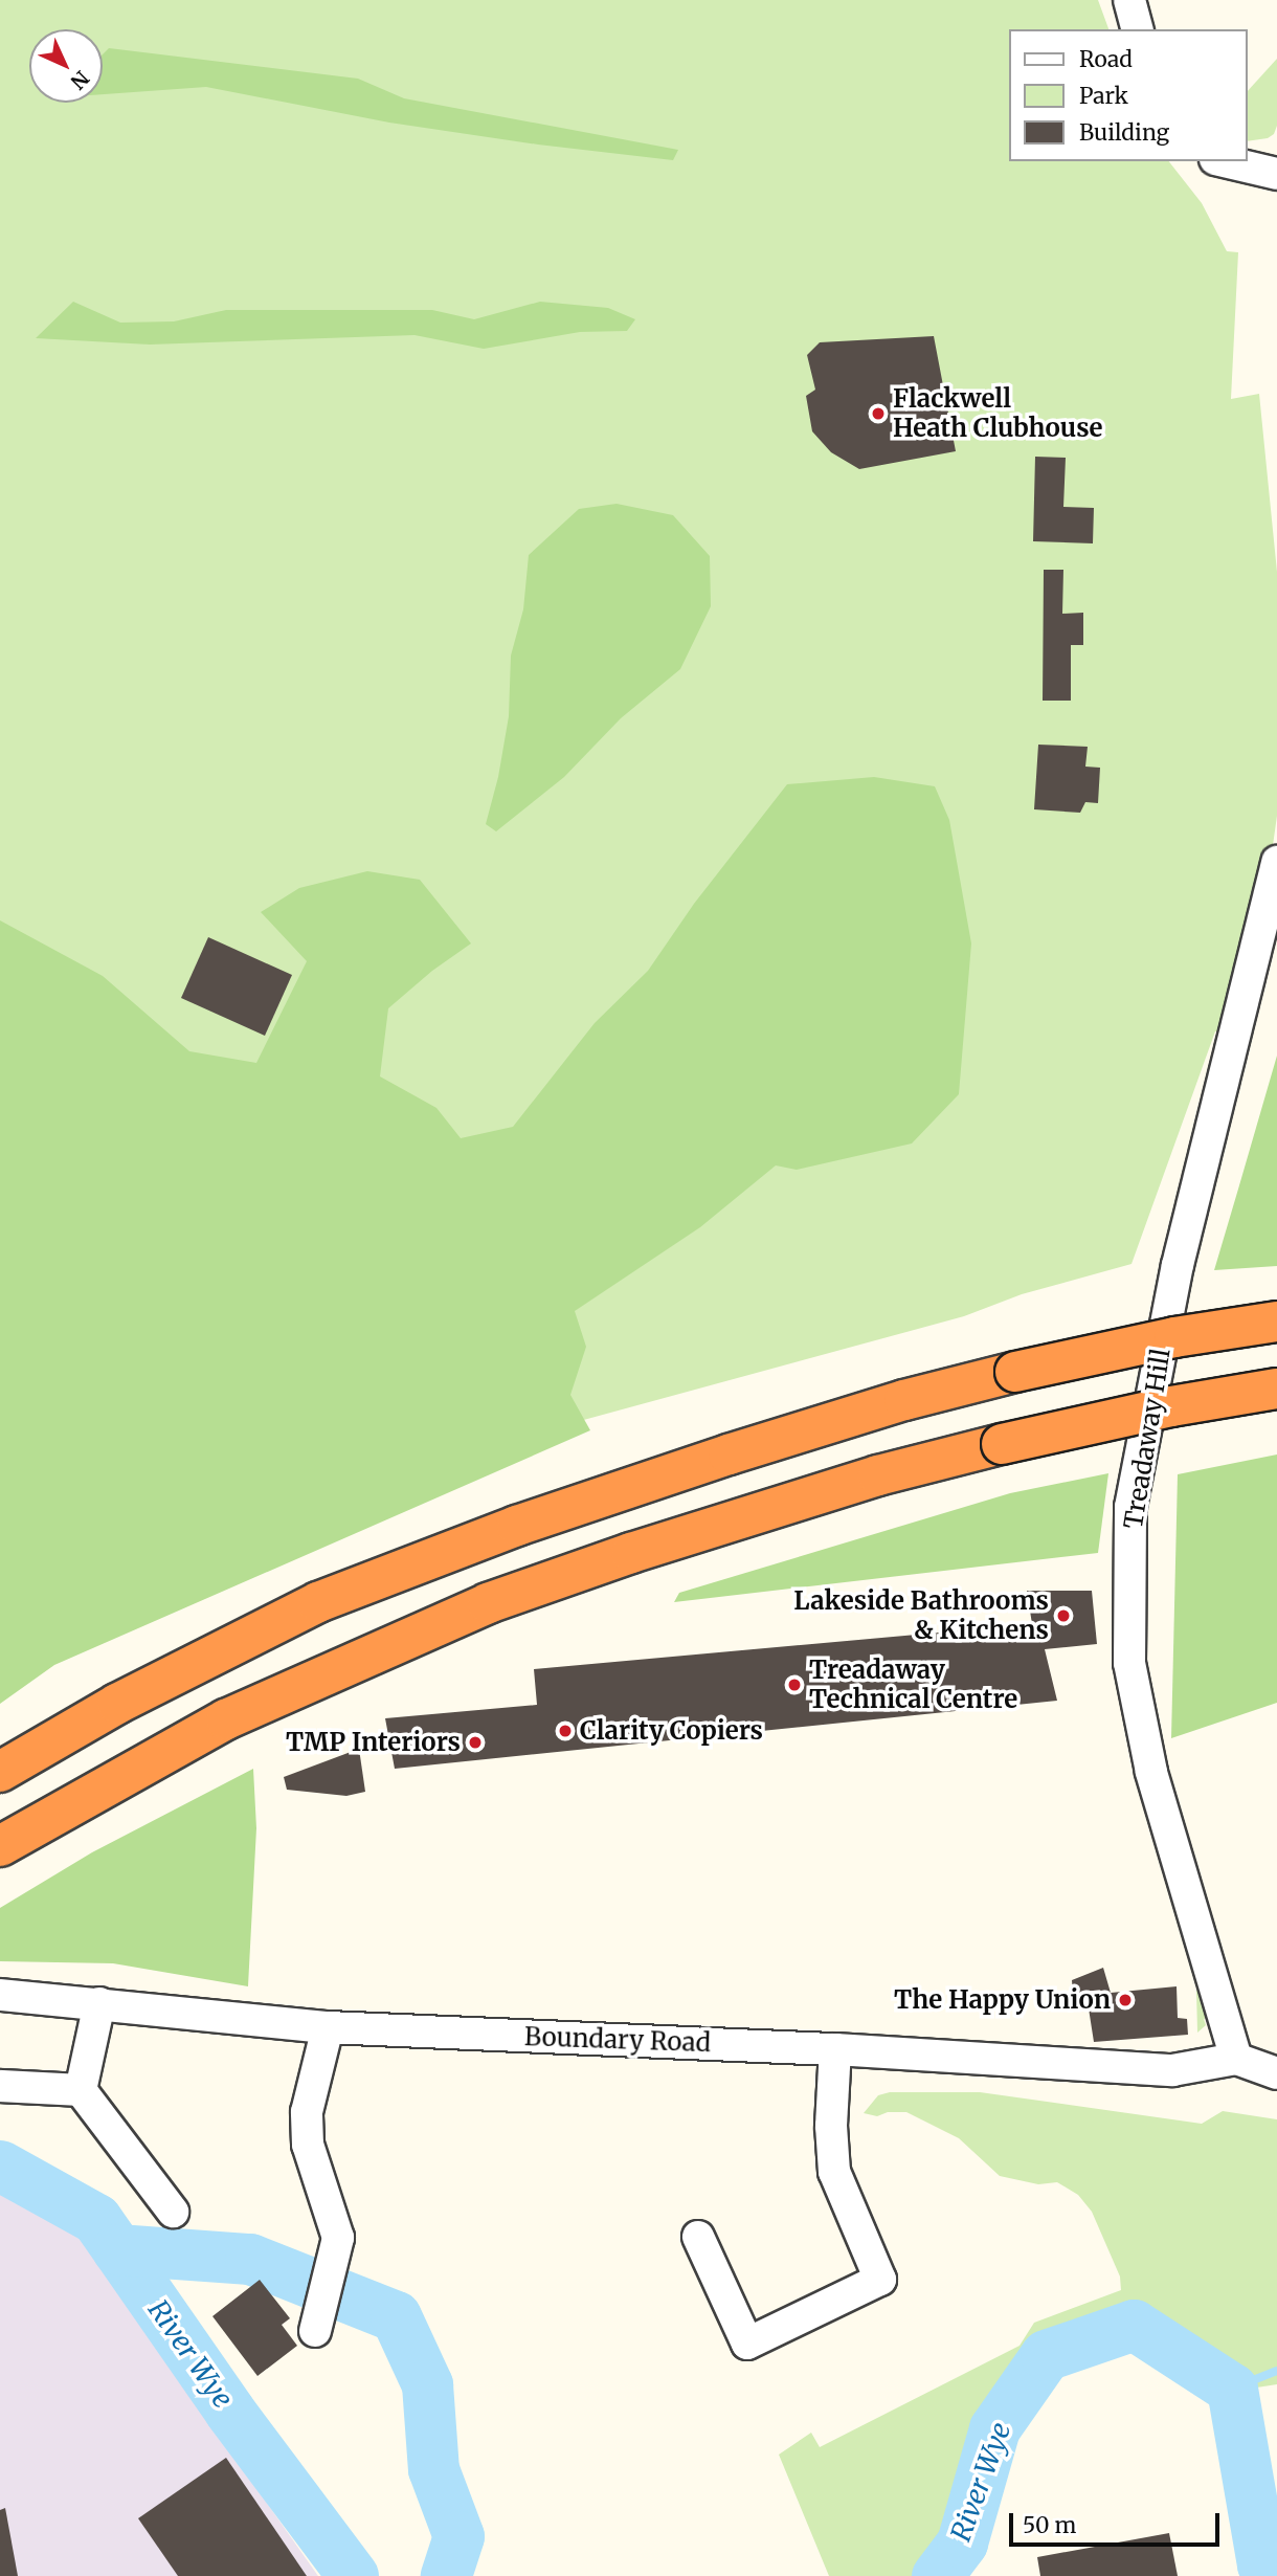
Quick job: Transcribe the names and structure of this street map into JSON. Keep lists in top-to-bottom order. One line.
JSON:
{"streets":{"street":["Treadaway Hill","Boundary Road"]},"crossings":[["Treadaway Hill","Boundary Road"]],"water":["River Wye"],"places":["Flackwell Heath Clubhouse","Lakeside Bathrooms & Kitchens","Treadaway Technical Centre","Clarity Copiers","TMP Interiors","The Happy Union"],"legend":["Road","Park","Building"],"scale_bar":"50 m","north":"bottom right"}
